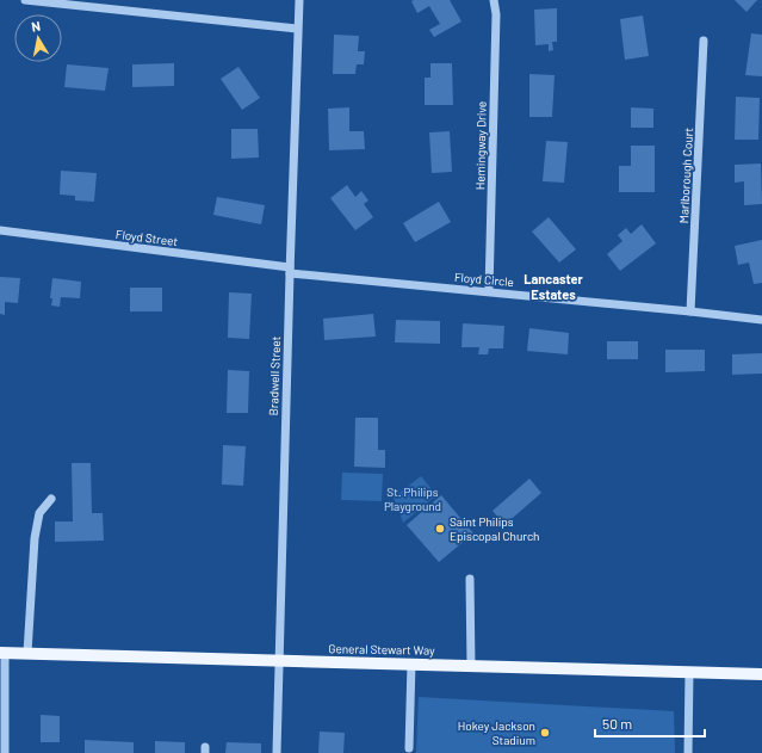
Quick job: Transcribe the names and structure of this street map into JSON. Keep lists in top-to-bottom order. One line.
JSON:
{"streets":{"main road":["General Stewart Way"],"street":["Hemingway Drive","Marlborough Court","Floyd Street","Floyd Circle","Bradwell Street"]},"crossings":[["Hemingway Drive","Floyd Circle"],["Marlborough Court","Floyd Circle"],["Floyd Street","Floyd Circle"],["Floyd Street","Bradwell Street"],["Floyd Circle","Bradwell Street"],["Bradwell Street","General Stewart Way"]],"districts":["Lancaster Estates"],"parks":["St. Philips Playground"],"places":["Saint Philips Episcopal Church","Hokey Jackson Stadium"],"scale_bar":"50 m","north":"top"}
